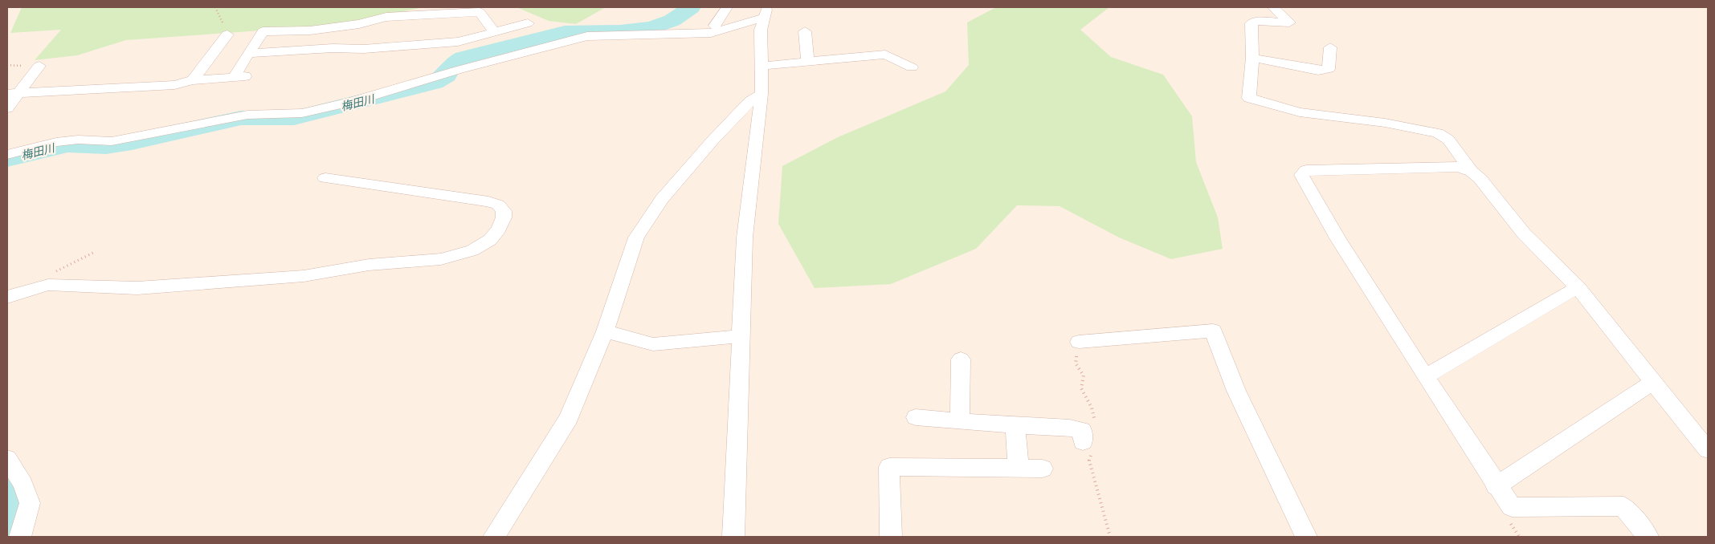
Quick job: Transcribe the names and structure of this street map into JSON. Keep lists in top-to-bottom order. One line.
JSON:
{"water":["梅田川"]}
